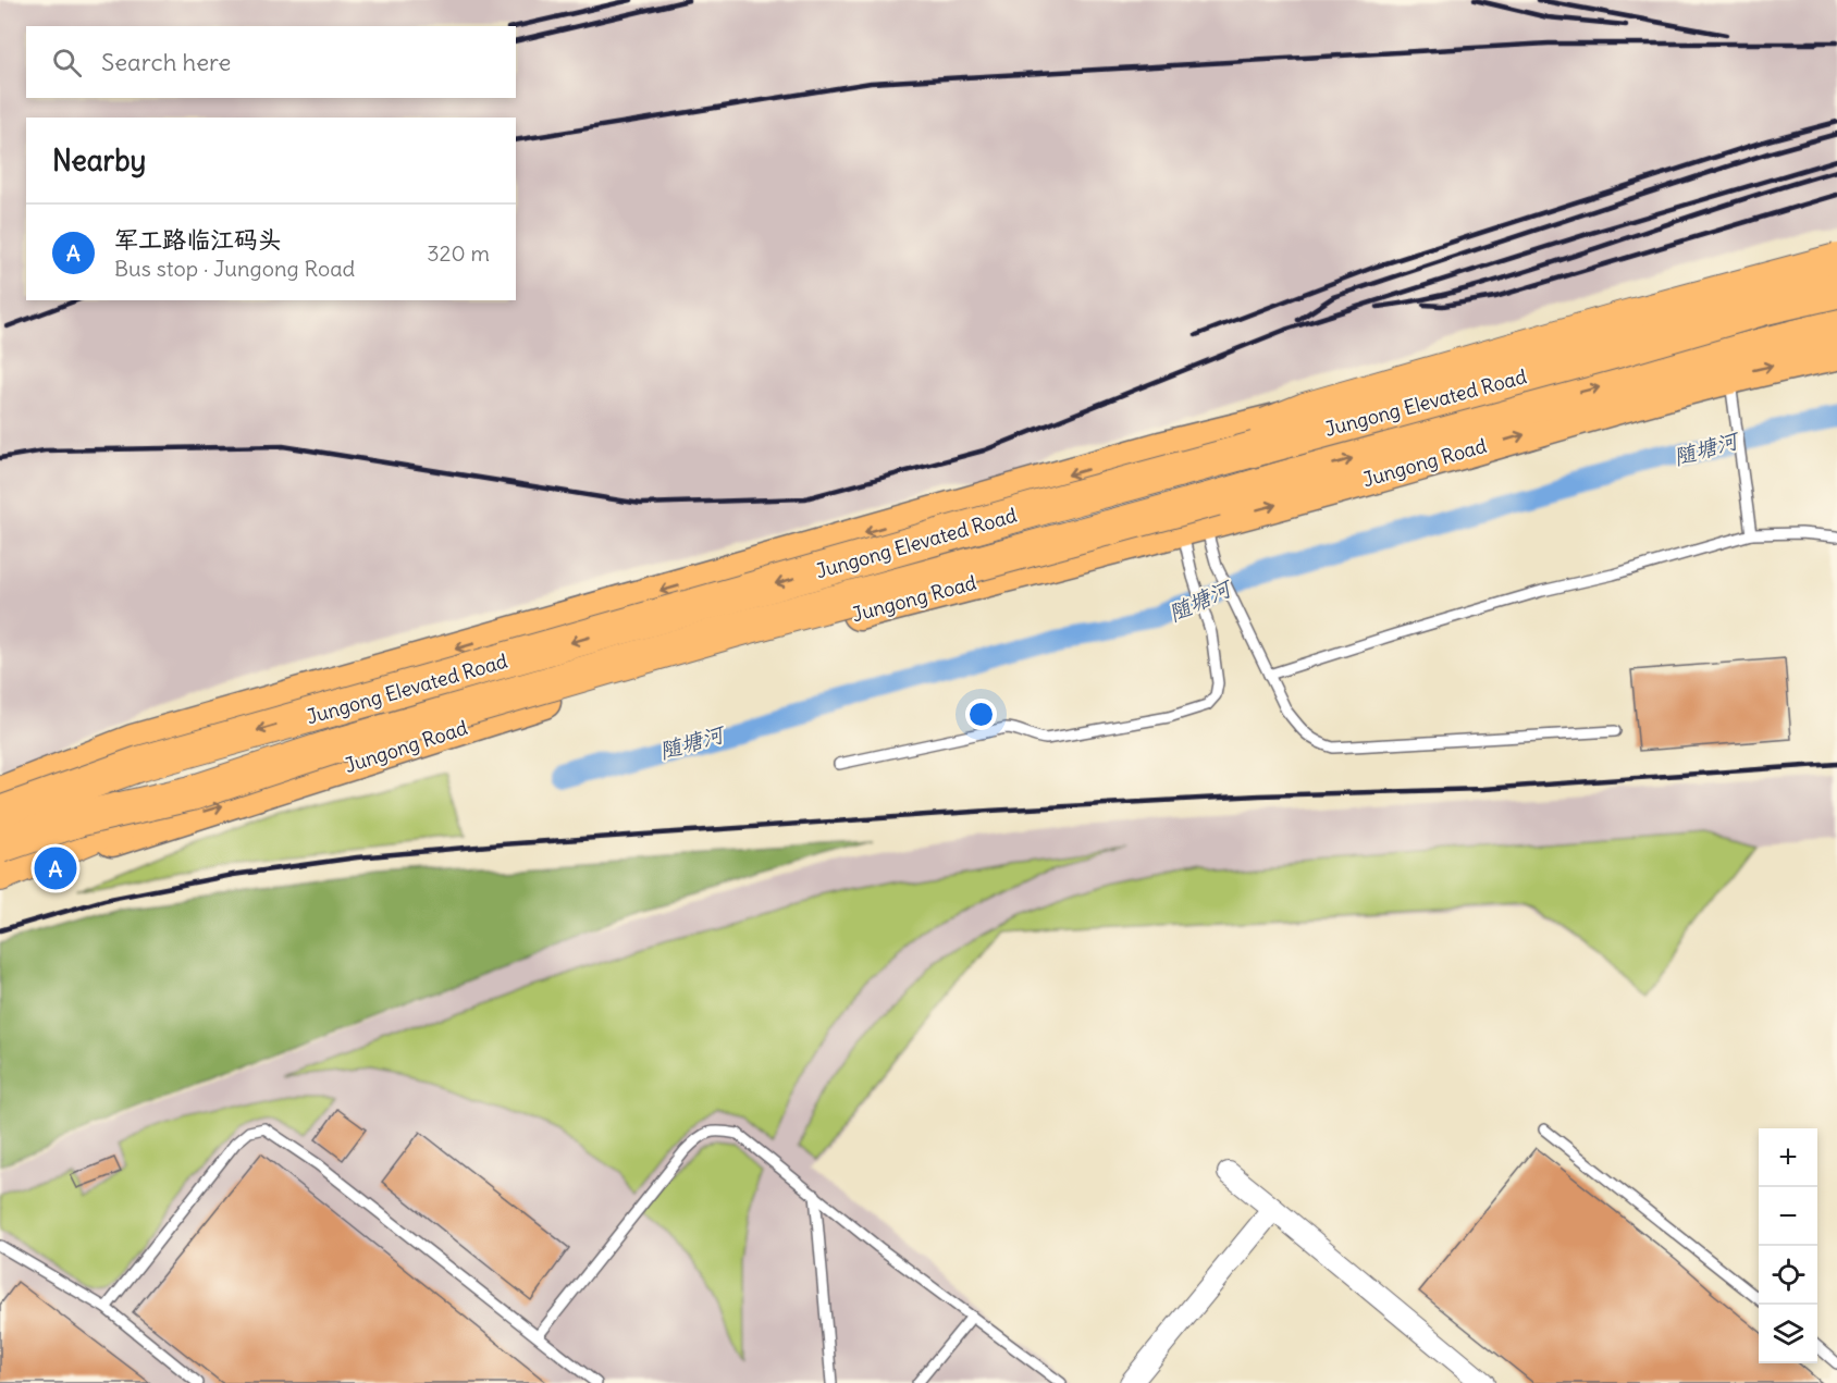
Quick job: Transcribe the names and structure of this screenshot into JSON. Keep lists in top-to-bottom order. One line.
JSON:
{"streets":{"highway":["Jungong Elevated Road"],"main road":["Jungong Road"]},"water":["随塘河"],"page":{"search":"Search here","heading":"Nearby","list":[{"mark":"A","name":"军工路临江码头","note":"Bus stop · Jungong Road","value":"320 m"}],"pins":"A","map_buttons":["+","−"]}}
